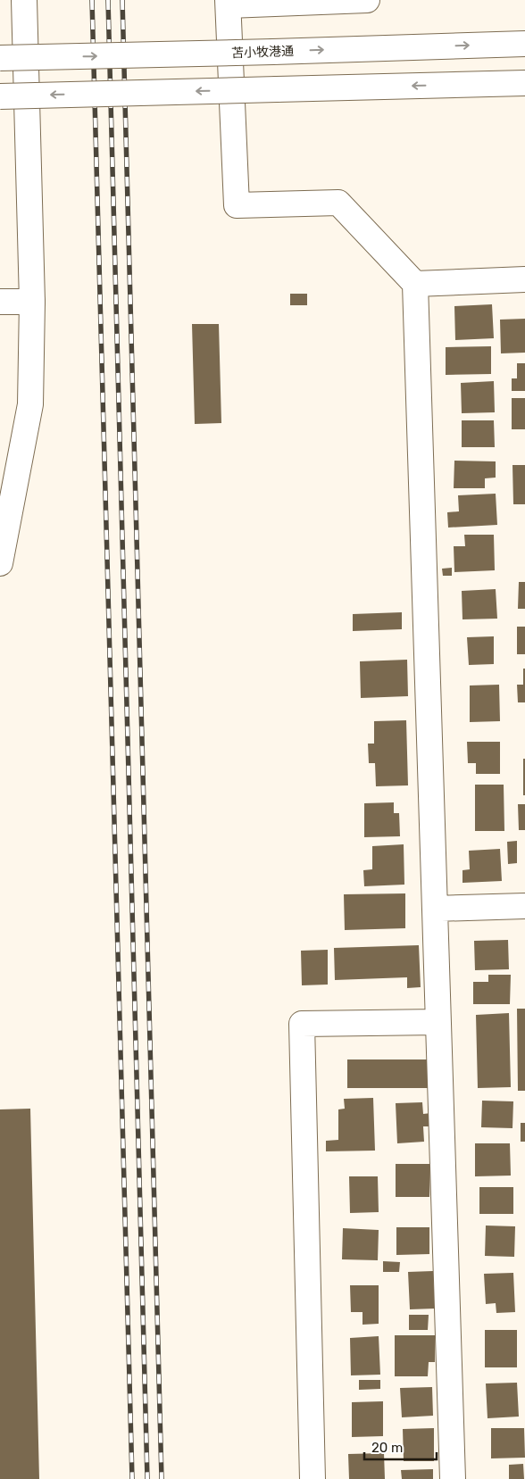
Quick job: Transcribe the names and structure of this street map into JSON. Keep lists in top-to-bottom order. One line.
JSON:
{"streets":{"street":["苫小牧港通"]},"scale_bar":"20 m"}
